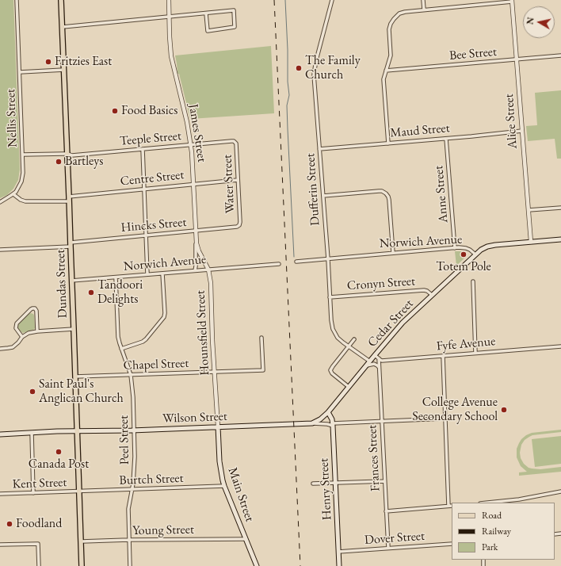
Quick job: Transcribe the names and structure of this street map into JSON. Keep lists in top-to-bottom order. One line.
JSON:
{"streets":{"main road":["Norwich Avenue","Dundas Street","Cedar Street","Wilson Street","Henry Street","Main Street"],"street":["Bee Street","Nellis Street","Alice Street","Maud Street","James Street","Teeple Street","Centre Street","Water Street","Dufferin Street","Anne Street","Hincks Street","Cronyn Street","Hounsfield Street","Fyfe Avenue","Chapel Street","Peel Street","Frances Street","Burtch Street","Kent Street","Young Street","Dover Street"]},"crossings":[["Bee Street","Alice Street"],["Nellis Street","Teeple Street"],["Nellis Street","Centre Street"],["Alice Street","Maud Street"],["Alice Street","Norwich Avenue"],["Maud Street","Dufferin Street"],["Maud Street","Anne Street"],["James Street","Teeple Street"],["James Street","Centre Street"],["James Street","Hincks Street"],["James Street","Norwich Avenue"],["James Street","Hounsfield Street"],["Teeple Street","Water Street"],["Teeple Street","Dundas Street"],["Centre Street","Water Street"],["Centre Street","Dundas Street"],["Water Street","Hincks Street"],["Dufferin Street","Norwich Avenue"],["Dufferin Street","Cronyn Street"],["Dufferin Street","Cedar Street"],["Anne Street","Norwich Avenue"],["Hincks Street","Dundas Street"],["Norwich Avenue","Dundas Street"],["Norwich Avenue","Cedar Street"],["Norwich Avenue","Hounsfield Street"],["Norwich Avenue","Peel Street"],["Dundas Street","Chapel Street"],["Dundas Street","Wilson Street"],["Dundas Street","Burtch Street"],["Dundas Street","Kent Street"],["Dundas Street","Young Street"],["Cronyn Street","Cedar Street"],["Cedar Street","Wilson Street"],["Cedar Street","Henry Street"],["Hounsfield Street","Chapel Street"],["Hounsfield Street","Wilson Street"],["Hounsfield Street","Main Street"],["Fyfe Avenue","Frances Street"],["Chapel Street","Peel Street"],["Wilson Street","Peel Street"],["Wilson Street","Frances Street"],["Wilson Street","Henry Street"],["Wilson Street","Main Street"],["Peel Street","Burtch Street"],["Peel Street","Young Street"],["Frances Street","Dover Street"],["Burtch Street","Kent Street"],["Burtch Street","Main Street"],["Henry Street","Dover Street"],["Main Street","Young Street"]],"places":["Fritzies East","The Family Church","Food Basics","Bartleys","Totem Pole","Tandoori Delights","Saint Paul's Anglican Church","College Avenue Secondary School","Canada Post","Foodland"],"legend":["Road","Railway","Park"],"north":"left"}
